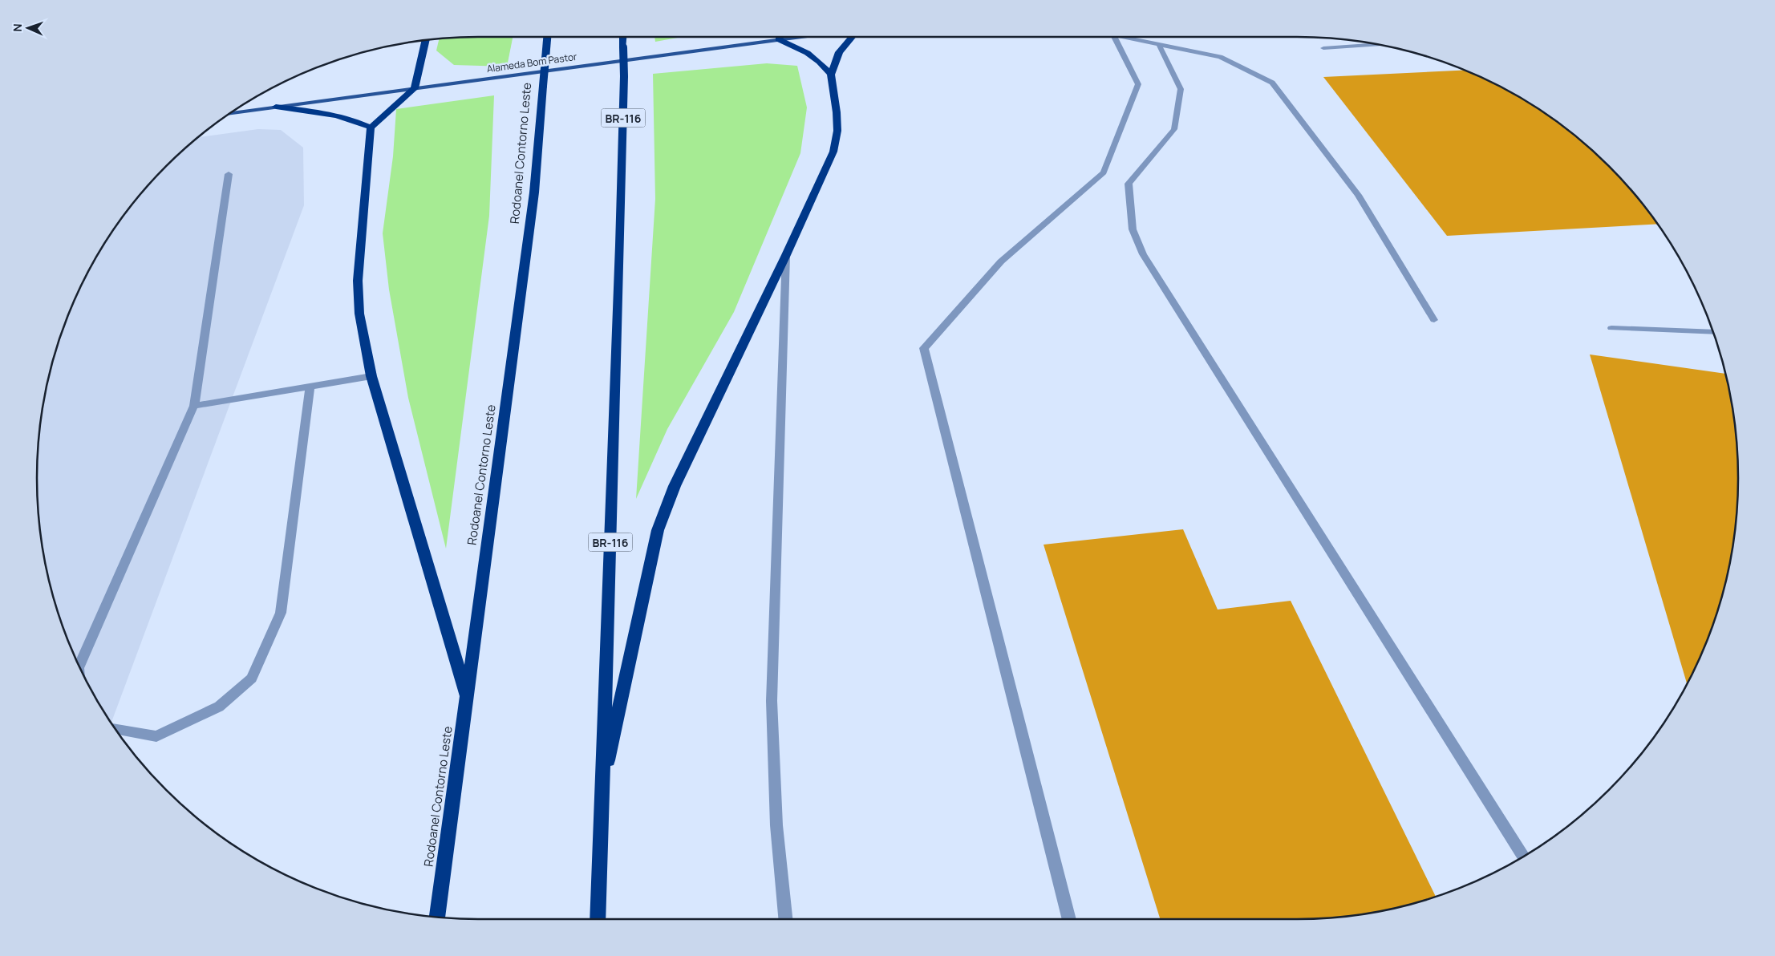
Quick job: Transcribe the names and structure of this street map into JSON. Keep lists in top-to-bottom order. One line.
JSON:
{"streets":{"highway":["BR-116","Rodoanel Contorno Leste"],"main road":["Alameda Bom Pastor"]},"north":"left"}
